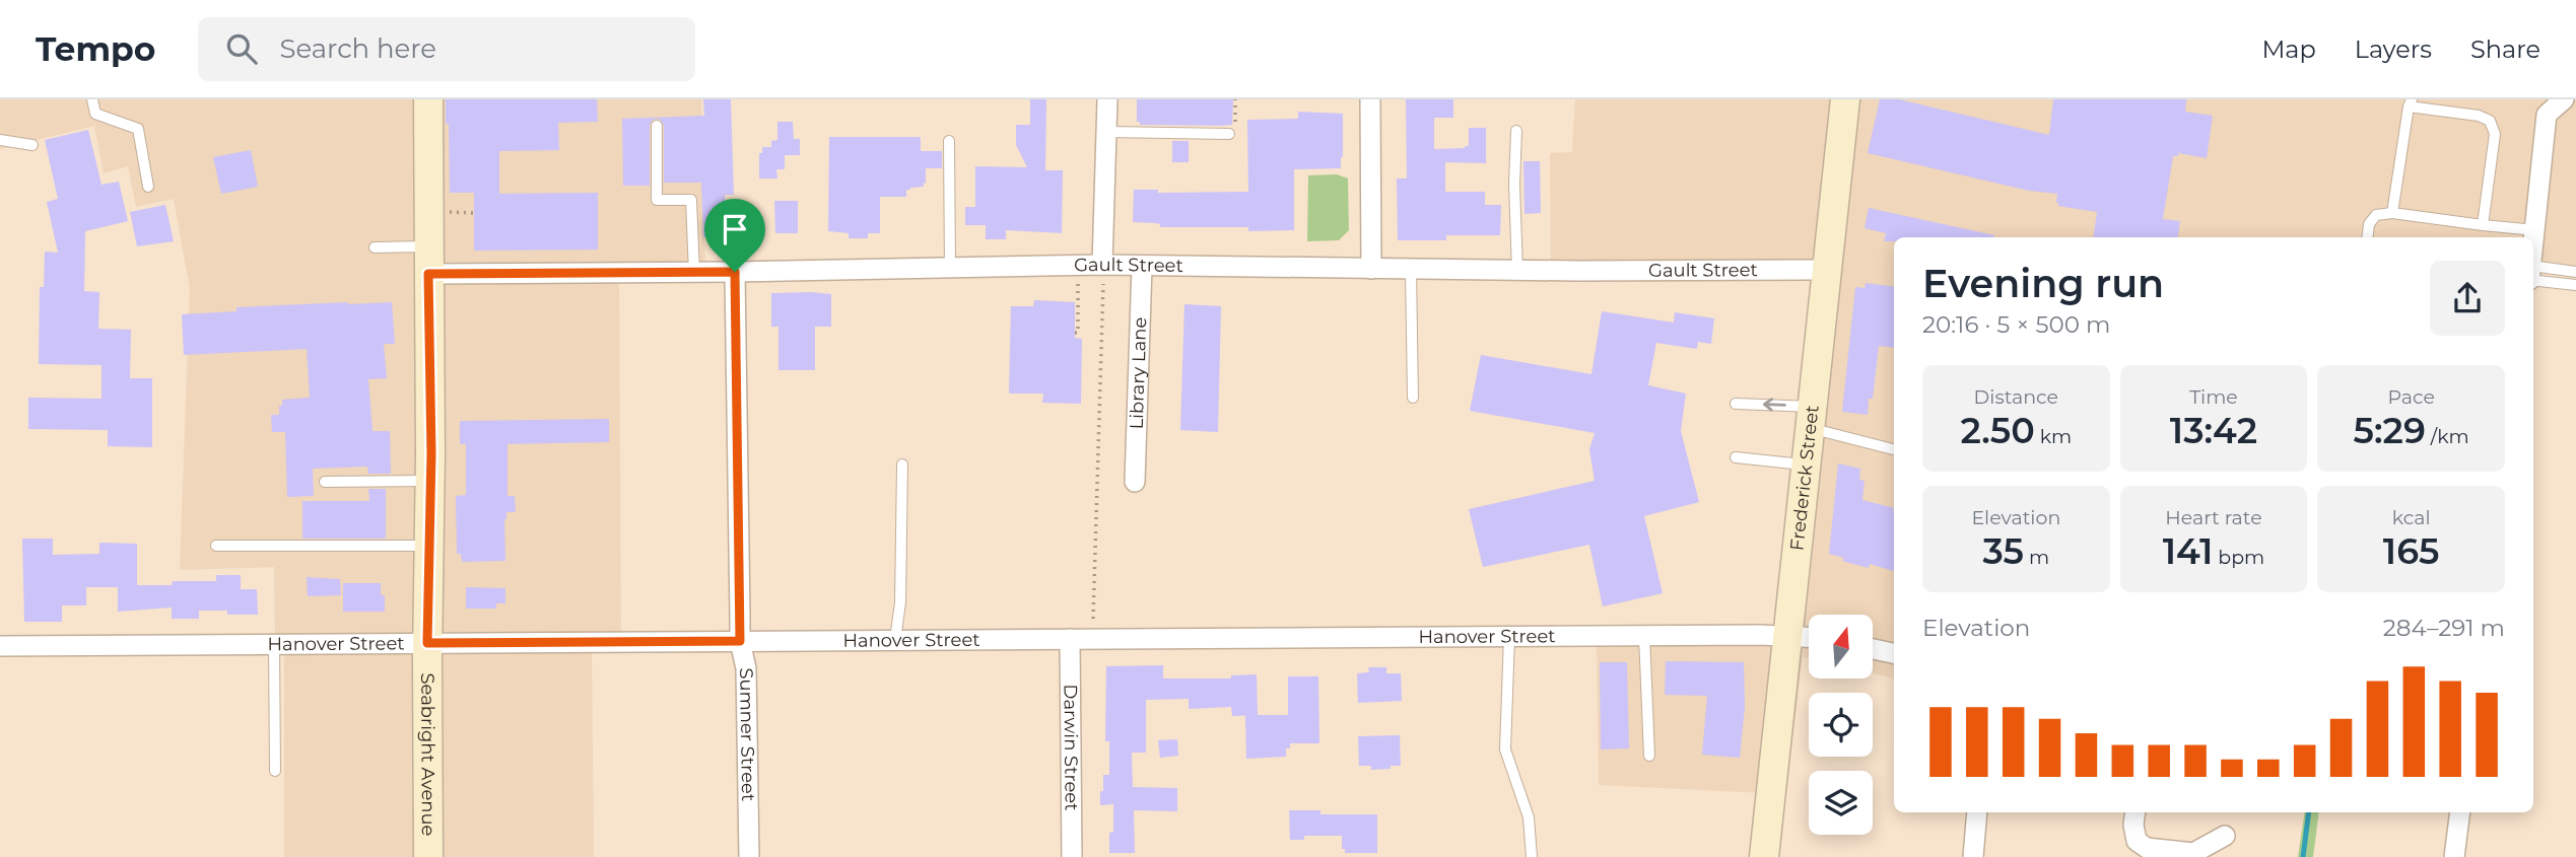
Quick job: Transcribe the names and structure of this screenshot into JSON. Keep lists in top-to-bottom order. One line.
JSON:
{"streets":{"main road":["Frederick Street","Seabright Avenue"],"street":["Gault Street","Library Lane","Hanover Street","Sumner Street","Darwin Street"]},"crossings":[["Gault Street","Library Lane"],["Gault Street","Frederick Street"],["Gault Street","Sumner Street"],["Gault Street","Seabright Avenue"],["Frederick Street","Hanover Street"],["Hanover Street","Sumner Street"],["Hanover Street","Darwin Street"],["Hanover Street","Seabright Avenue"]],"north":"top","page":{"header":"Tempo","search":"Search here","nav":["Map","Layers","Share"],"heading":["Evening run","20:16 · 5 × 500 m"],"stats":[["Distance","2.50 km"],["Time","13:42"],["Pace","5:29 /km"],["Elevation","35 m"],["Heart rate","141 bpm"],["kcal","165"]],"chart":["Elevation","284–291 m"]}}
